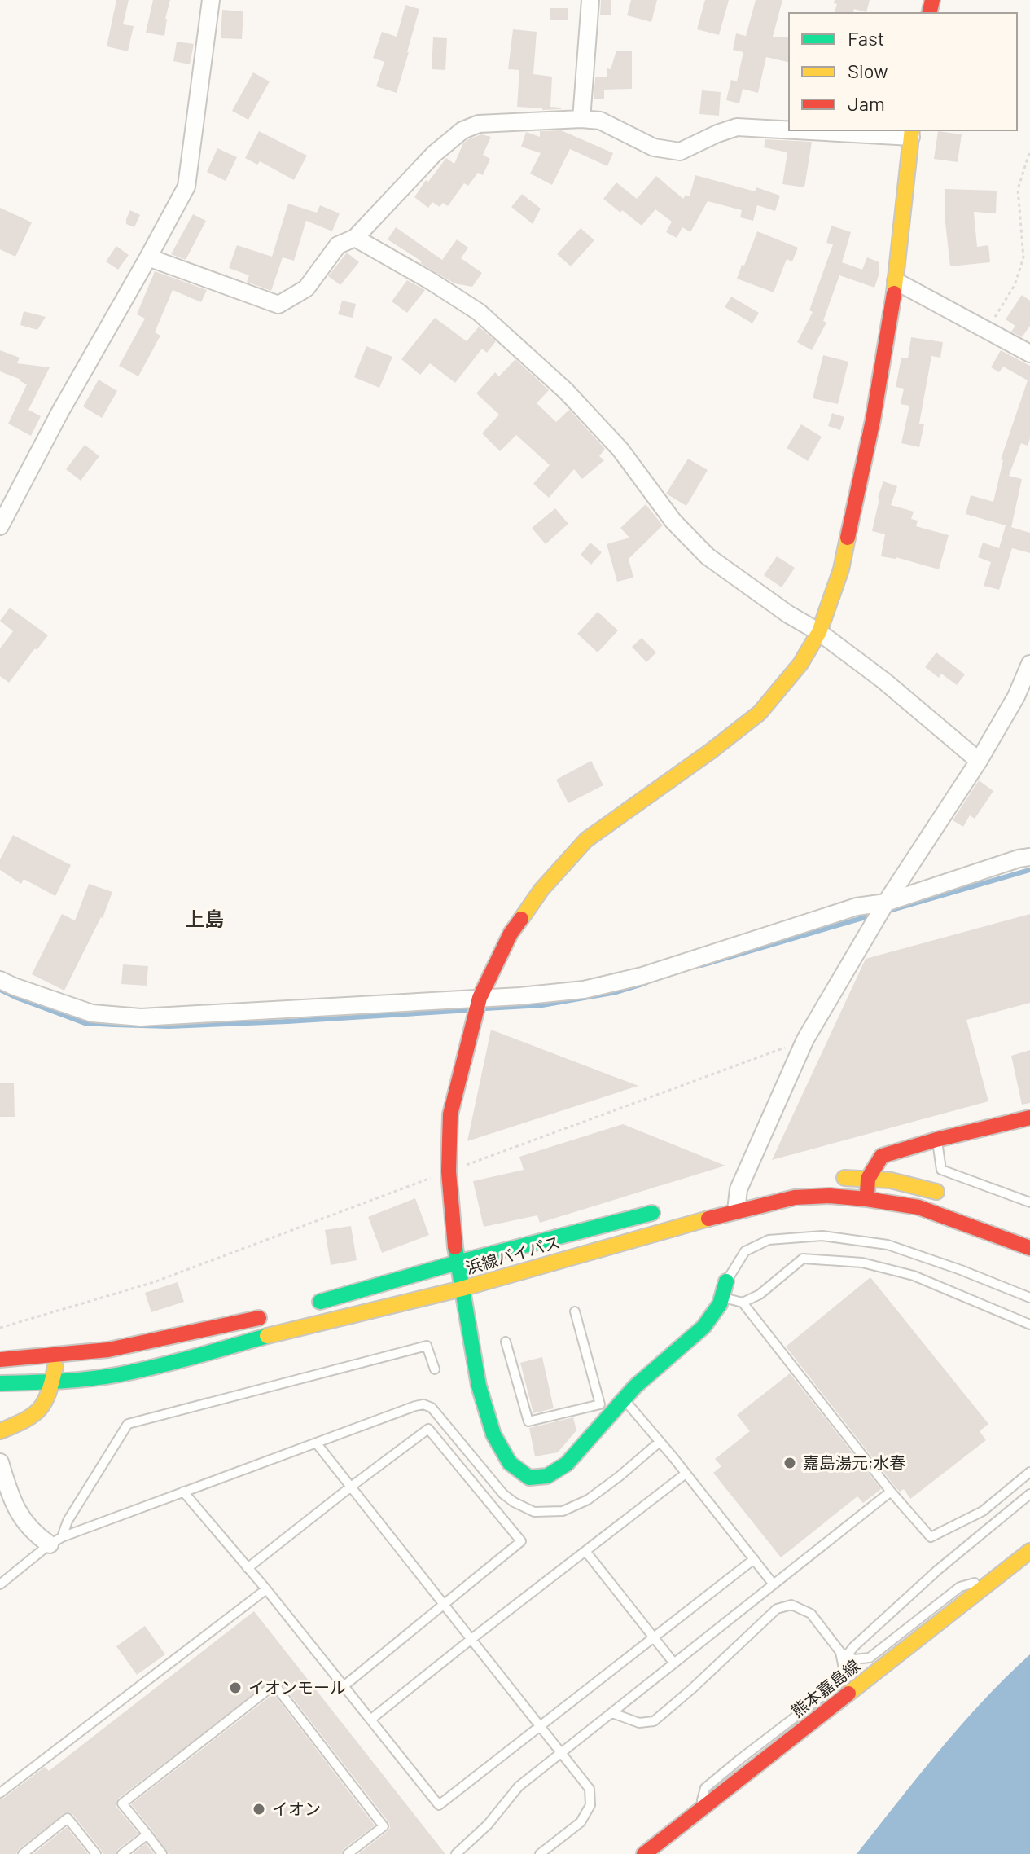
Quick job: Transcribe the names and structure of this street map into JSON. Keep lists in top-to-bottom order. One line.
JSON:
{"streets":{"main road":["浜線バイパス","熊本嘉島線"]},"districts":["上島"],"places":["嘉島湯元;水春","イオンモール","イオン"],"legend":["Fast","Slow","Jam"]}
